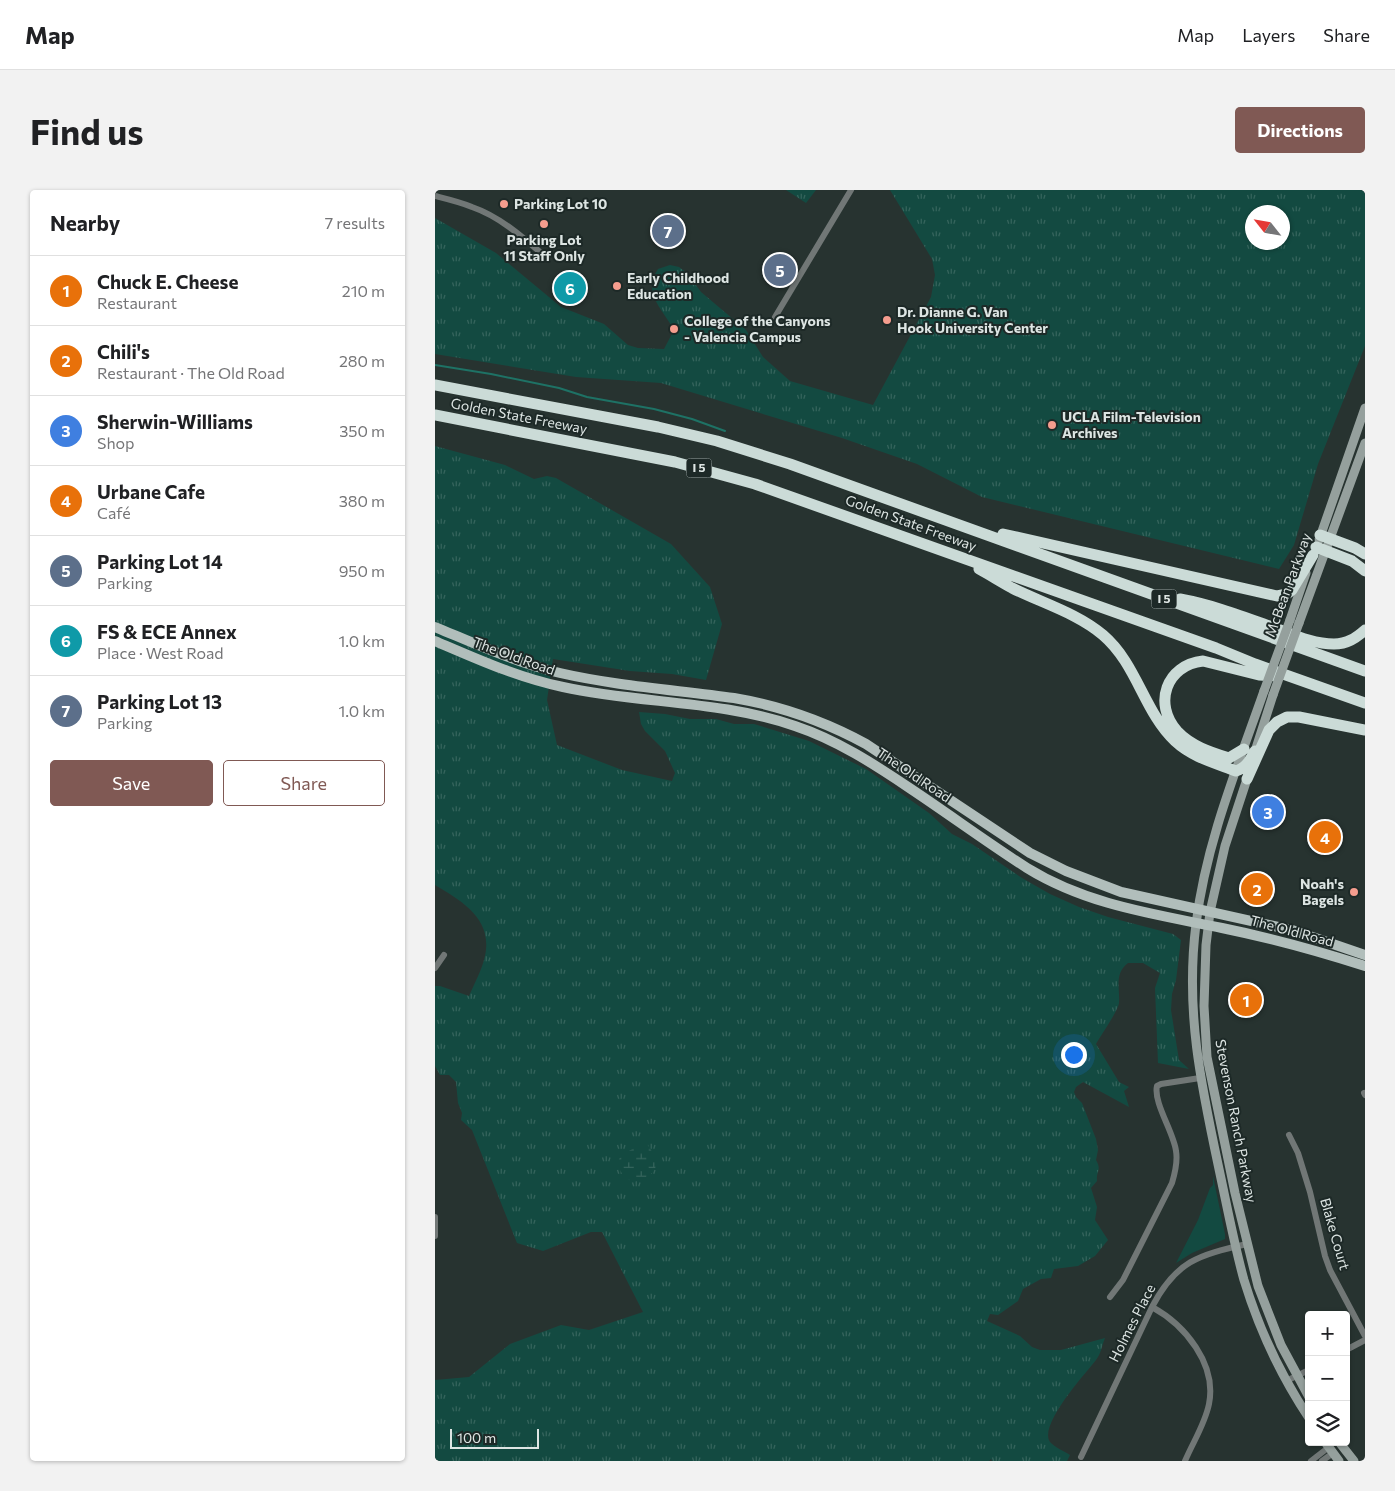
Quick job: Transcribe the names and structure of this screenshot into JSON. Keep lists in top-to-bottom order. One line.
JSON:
{"streets":{"highway":["Golden State Freeway","I 5"],"main road":["McBean Parkway","The Old Road","Stevenson Ranch Parkway"],"street":["Blake Court","Holmes Place"]},"crossings":[["McBean Parkway","Stevenson Ranch Parkway"],["The Old Road","Stevenson Ranch Parkway"],["Stevenson Ranch Parkway","Holmes Place"]],"places":["Parking Lot 10","Parking Lot 11 Staff Only","Early Childhood Education","Dr. Dianne G. Van Hook University Center","College of the Canyons - Valencia Campus","UCLA Film-Television Archives","Noah's Bagels"],"scale_bar":"100 m","north":"top left","page":{"header":"Map","nav":["Map","Layers","Share"],"buttons":["Directions",["Save","Share"]],"title":"Find us","heading":["Nearby","7 results"],"pins":["7","5","6","3","4","2","1"],"list":[{"mark":"1","name":"Chuck E. Cheese","note":"Restaurant","value":"210 m"},{"mark":"2","name":"Chili's","note":"Restaurant · The Old Road","value":"280 m"},{"mark":"3","name":"Sherwin-Williams","note":"Shop","value":"350 m"},{"mark":"4","name":"Urbane Cafe","note":"Café","value":"380 m"},{"mark":"5","name":"Parking Lot 14","note":"Parking","value":"950 m"},{"mark":"6","name":"FS & ECE Annex","note":"Place · West Road","value":"1.0 km"},{"mark":"7","name":"Parking Lot 13","note":"Parking","value":"1.0 km"}],"map_buttons":["+","−"],"scale":"100 m"}}
